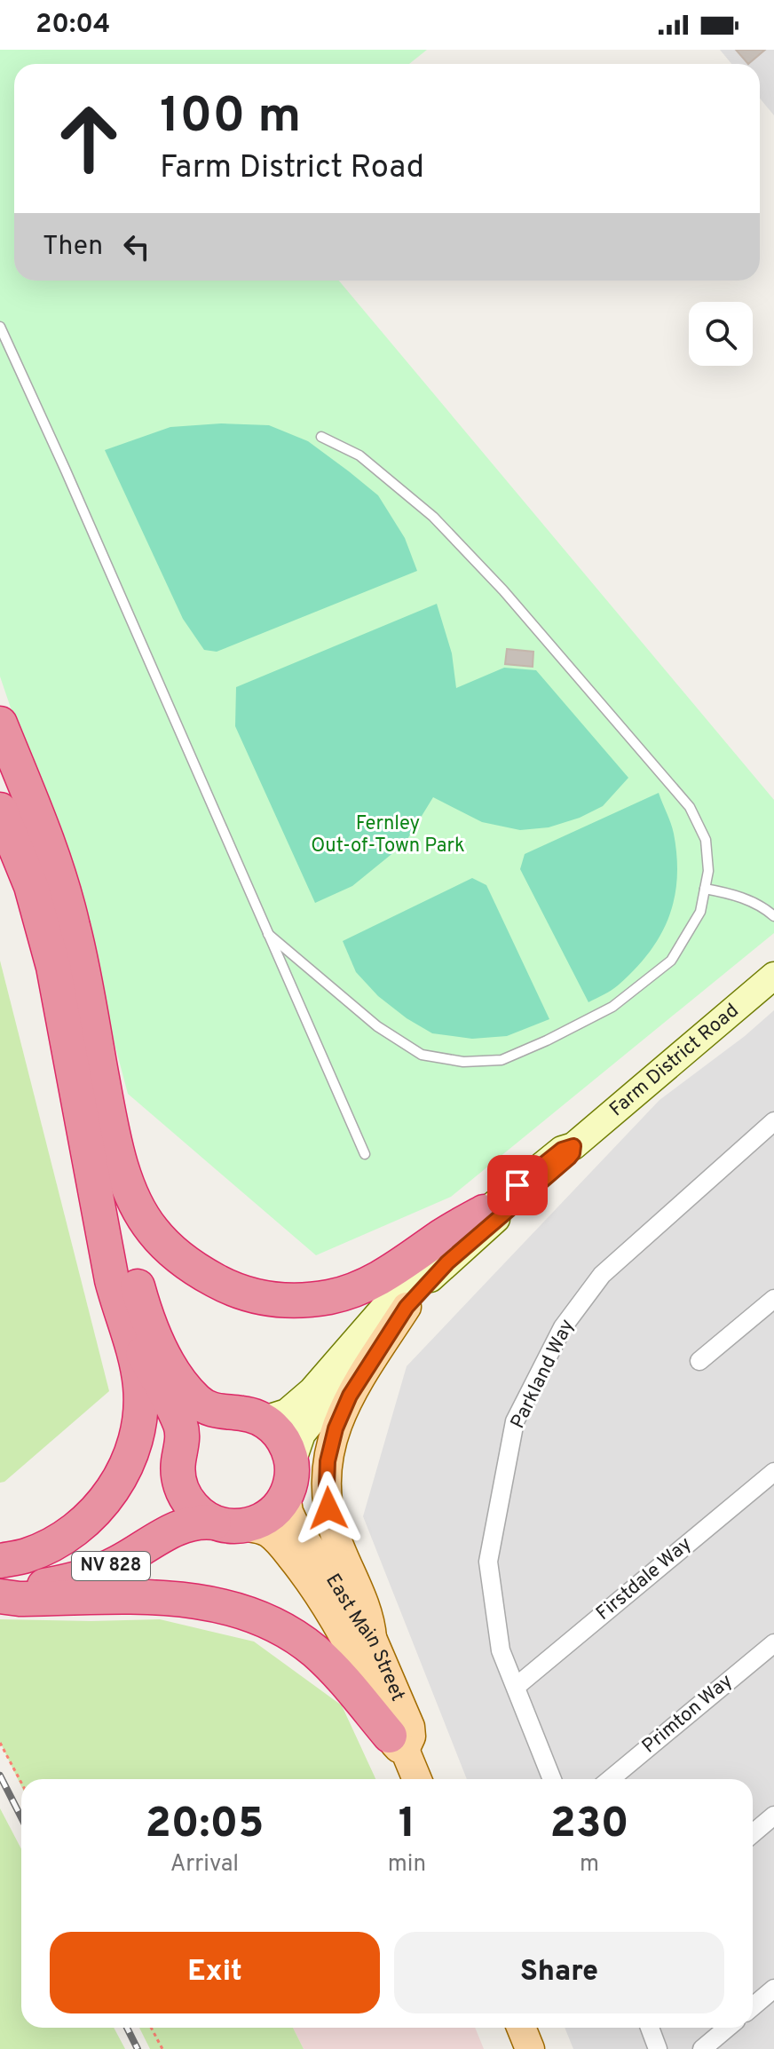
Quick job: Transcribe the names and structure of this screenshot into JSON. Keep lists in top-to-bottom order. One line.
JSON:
{"streets":{"highway":["NV 828"],"main road":["Farm District Road","East Main Street"],"street":["Parkland Way","Firstdale Way","Primton Way"]},"crossings":[["Farm District Road","NV 828"],["Farm District Road","East Main Street"],["Parkland Way","Firstdale Way"],["NV 828","East Main Street"]],"parks":["Fernley Out-of-Town Park"],"page":{"status":"20:04","turn":["100 m","Farm District Road"],"then":"Then","eta":["20:05","Arrival","1","min","230","m"],"buttons":["Exit","Share"]}}
